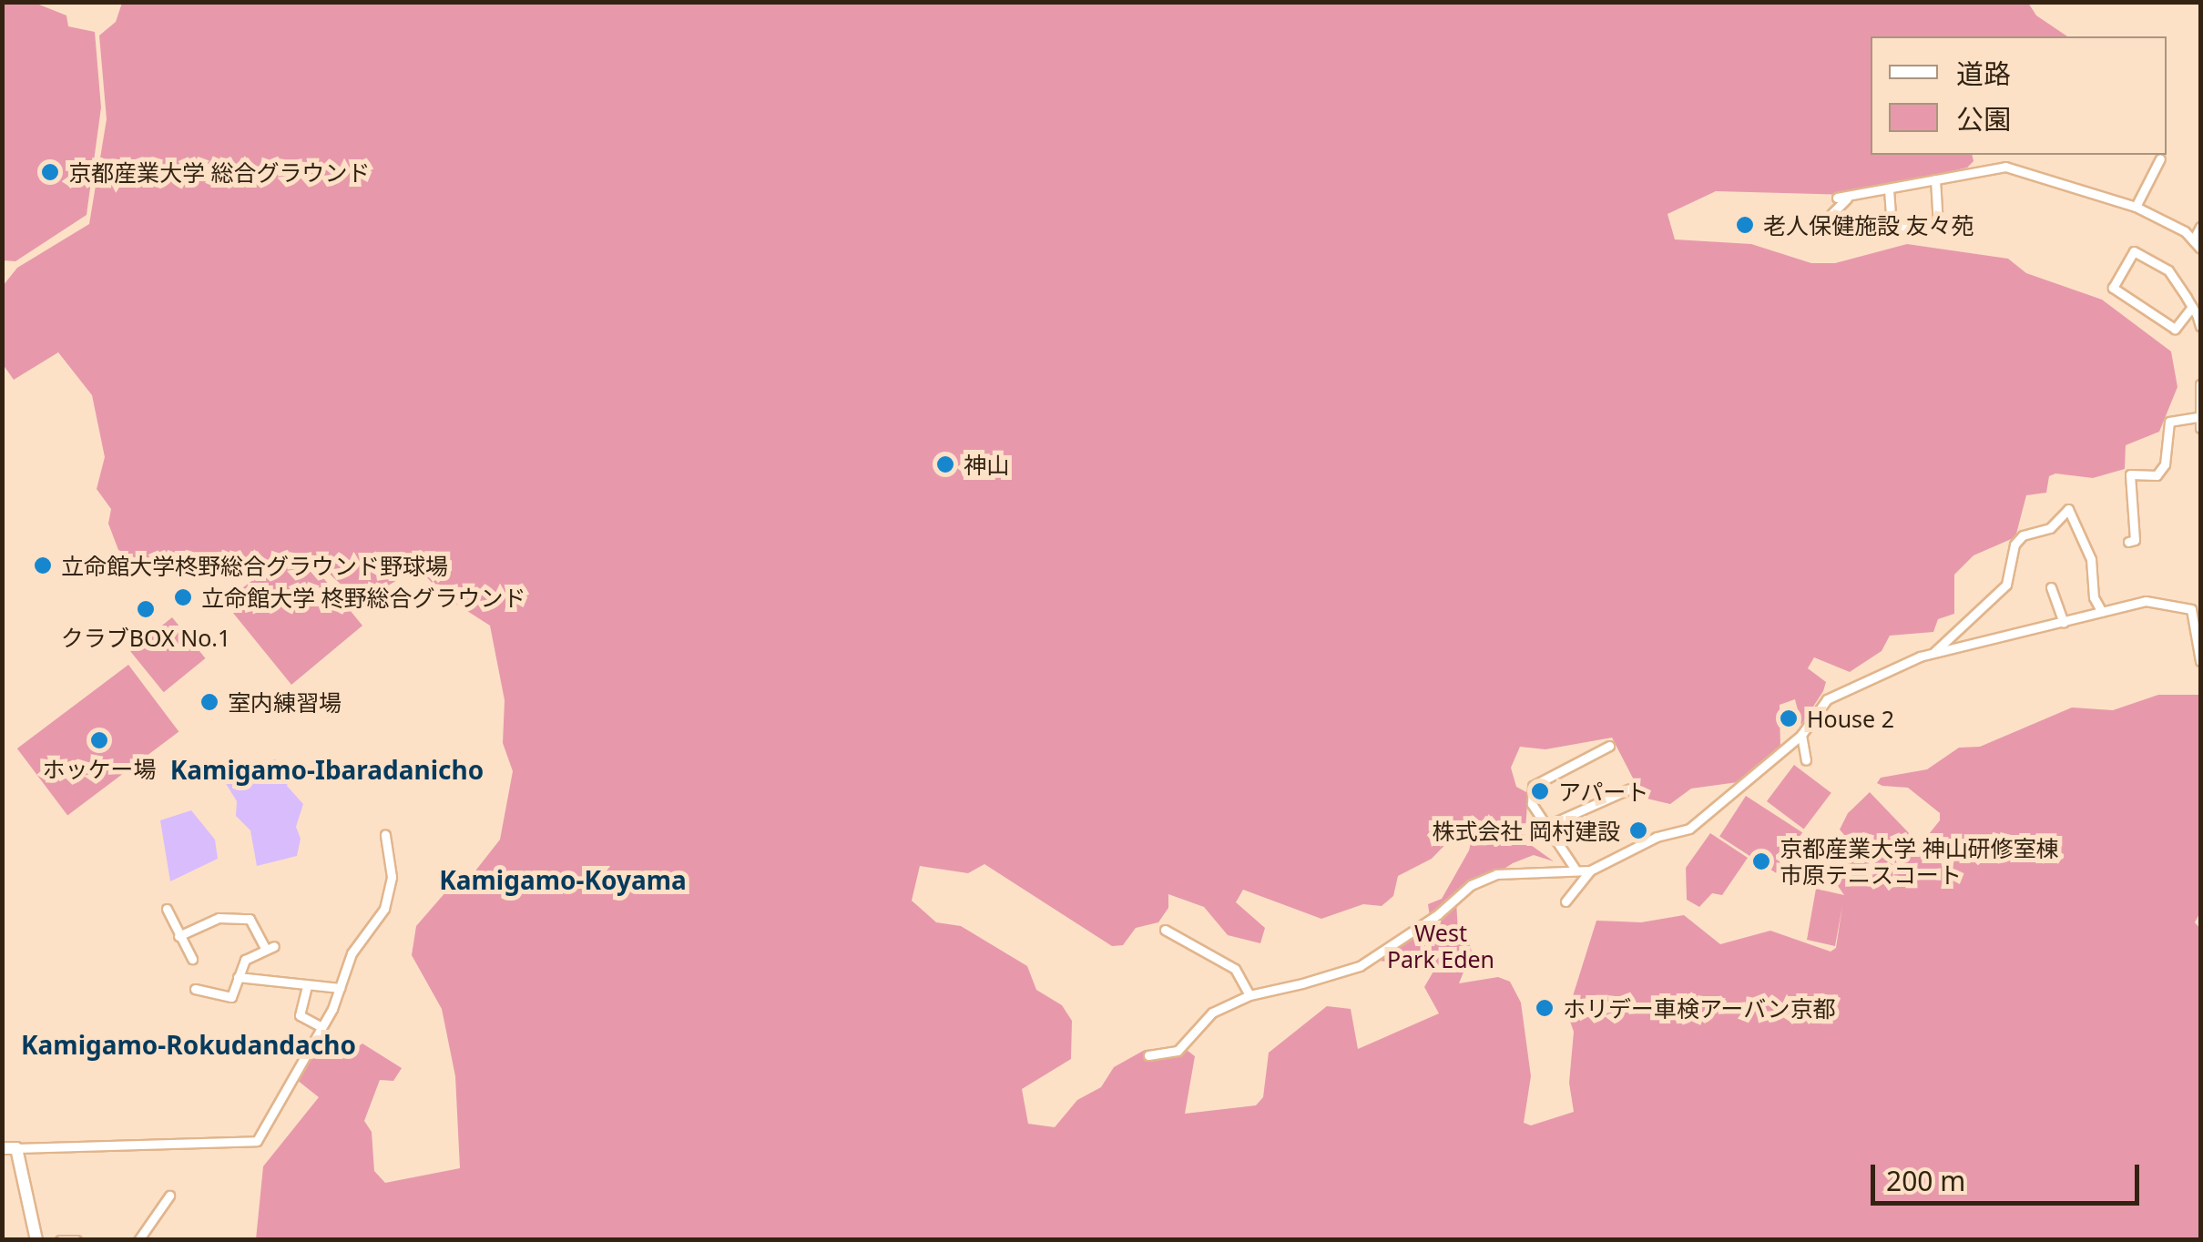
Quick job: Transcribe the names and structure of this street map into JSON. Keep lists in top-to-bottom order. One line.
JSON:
{"districts":["Kamigamo-Ibaradanicho","Kamigamo-Koyama","Kamigamo-Rokudandacho"],"parks":["West Park Eden"],"places":["京都産業大学 総合グラウンド","老人保健施設 友々苑","神山","立命館大学柊野総合グラウンド野球場","立命館大学 柊野総合グラウンド","クラブBOX No.1","室内練習場","House 2","ホッケー場","アパート","株式会社 岡村建設","京都産業大学 神山研修室棟 市原テニスコート","ホリデー車検アーバン京都"],"legend":["道路","公園"],"scale_bar":"200 m"}
